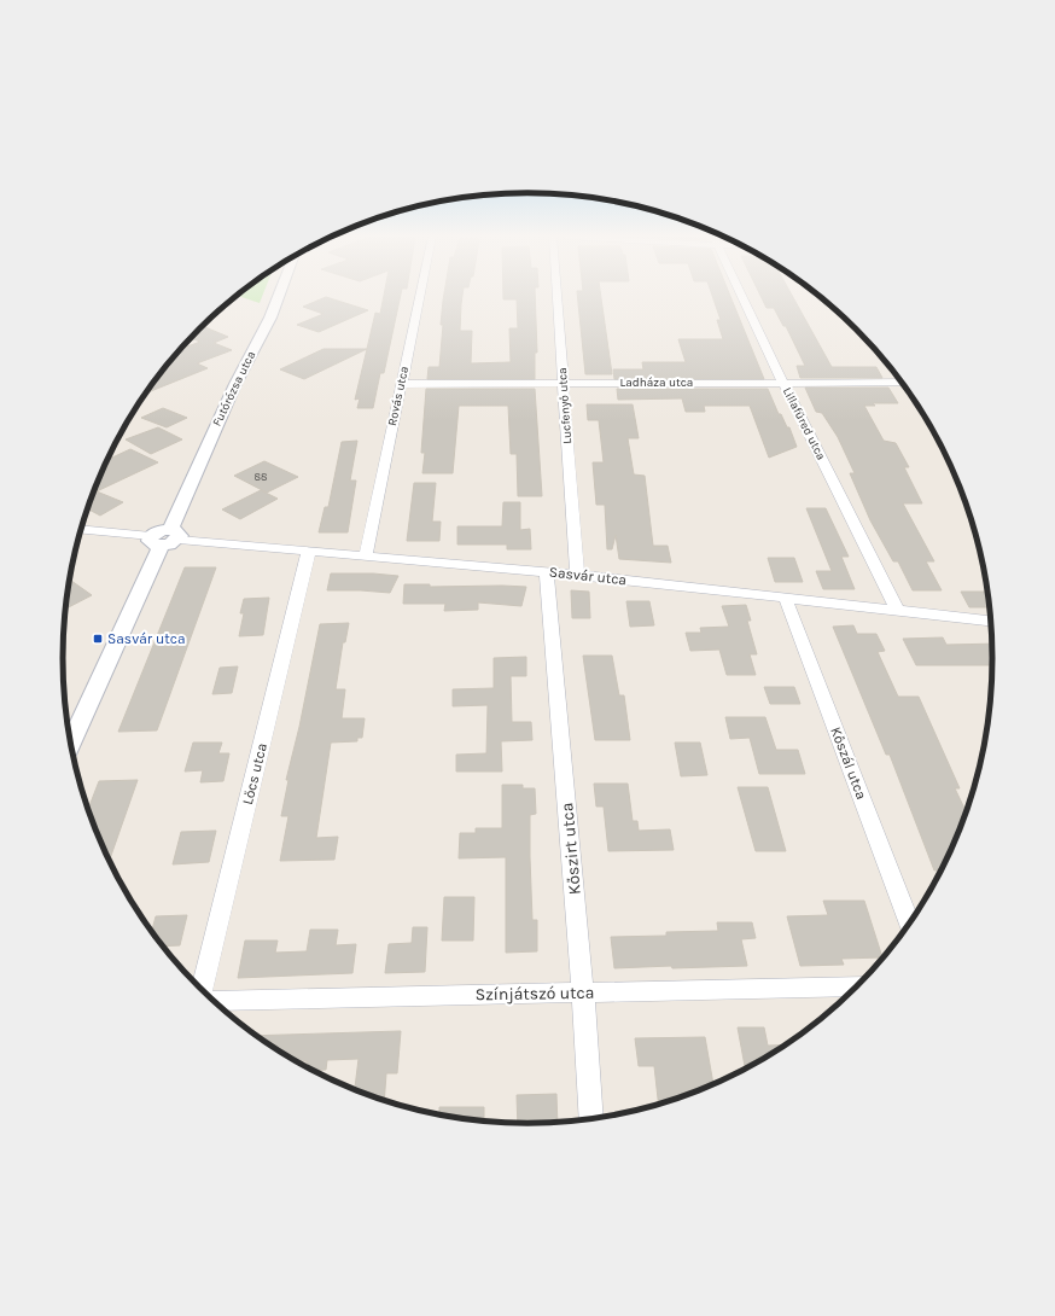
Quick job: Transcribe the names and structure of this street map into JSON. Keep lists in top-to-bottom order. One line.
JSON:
{"streets":{"street":["Ladháza utca","Futórózsa utca","Rovás utca","Lucfenyő utca","Lillafüred utca","Sasvár utca","Kőszál utca","Lőcs utca","Kőszirt utca","Színjátszó utca"]},"crossings":[["Ladháza utca","Rovás utca"],["Ladháza utca","Lucfenyő utca"],["Ladháza utca","Lillafüred utca"],["Futórózsa utca","Sasvár utca"],["Rovás utca","Sasvár utca"],["Lucfenyő utca","Sasvár utca"],["Lillafüred utca","Sasvár utca"],["Sasvár utca","Kőszál utca"],["Sasvár utca","Lőcs utca"],["Sasvár utca","Kőszirt utca"],["Kőszirt utca","Színjátszó utca"]],"places":{"transit":["Sasvár utca"]},"house_numbers":["88"]}
